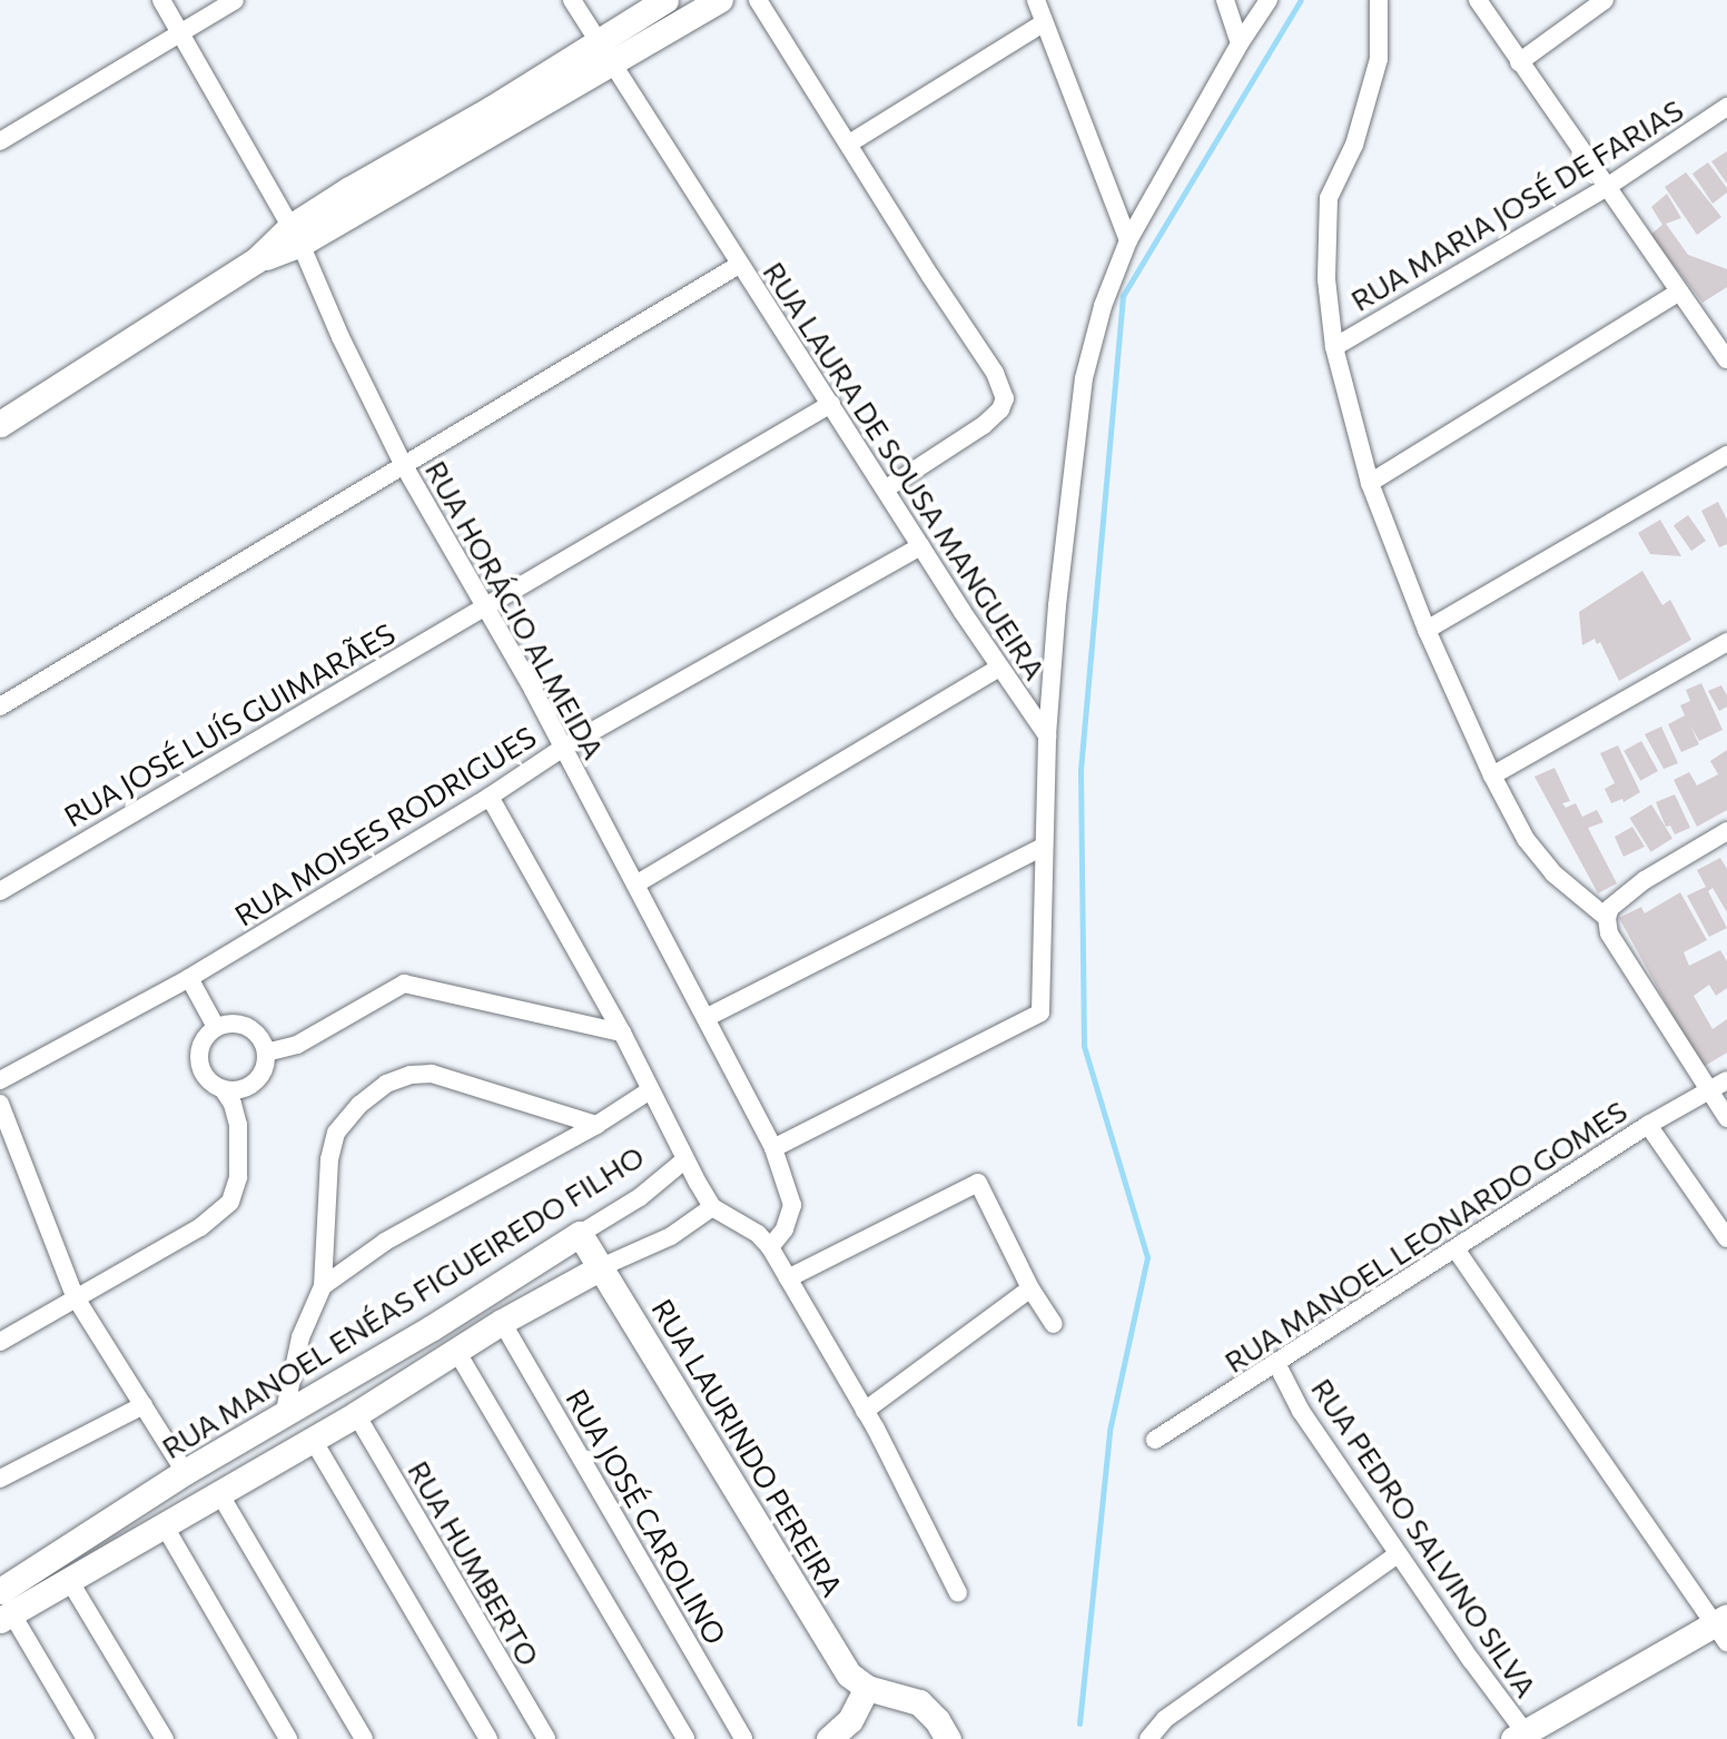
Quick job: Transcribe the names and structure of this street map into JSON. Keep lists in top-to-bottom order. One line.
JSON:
{"streets":{"street":["RUA MARIA JOSÉ DE FARIAS","RUA LAURA DE SOUSA MANGUEIRA","RUA HORÁCIO ALMEIDA","RUA JOSÉ LUÍS GUIMARÃES","RUA MOISES RODRIGUES","RUA MANOEL LEONARDO GOMES","RUA MANOEL ENÉAS FIGUEIREDO FILHO","RUA LAURINDO PEREIRA","RUA JOSÉ CAROLINO","RUA PEDRO SALVINO SILVA","RUA HUMBERTO"]},"crossings":[["RUA LAURA DE SOUSA MANGUEIRA","RUA JOSÉ LUÍS GUIMARÃES"],["RUA LAURA DE SOUSA MANGUEIRA","RUA MOISES RODRIGUES"],["RUA HORÁCIO ALMEIDA","RUA JOSÉ LUÍS GUIMARÃES"],["RUA HORÁCIO ALMEIDA","RUA MOISES RODRIGUES"],["RUA MANOEL LEONARDO GOMES","RUA PEDRO SALVINO SILVA"],["RUA MANOEL ENÉAS FIGUEIREDO FILHO","RUA LAURINDO PEREIRA"]]}
